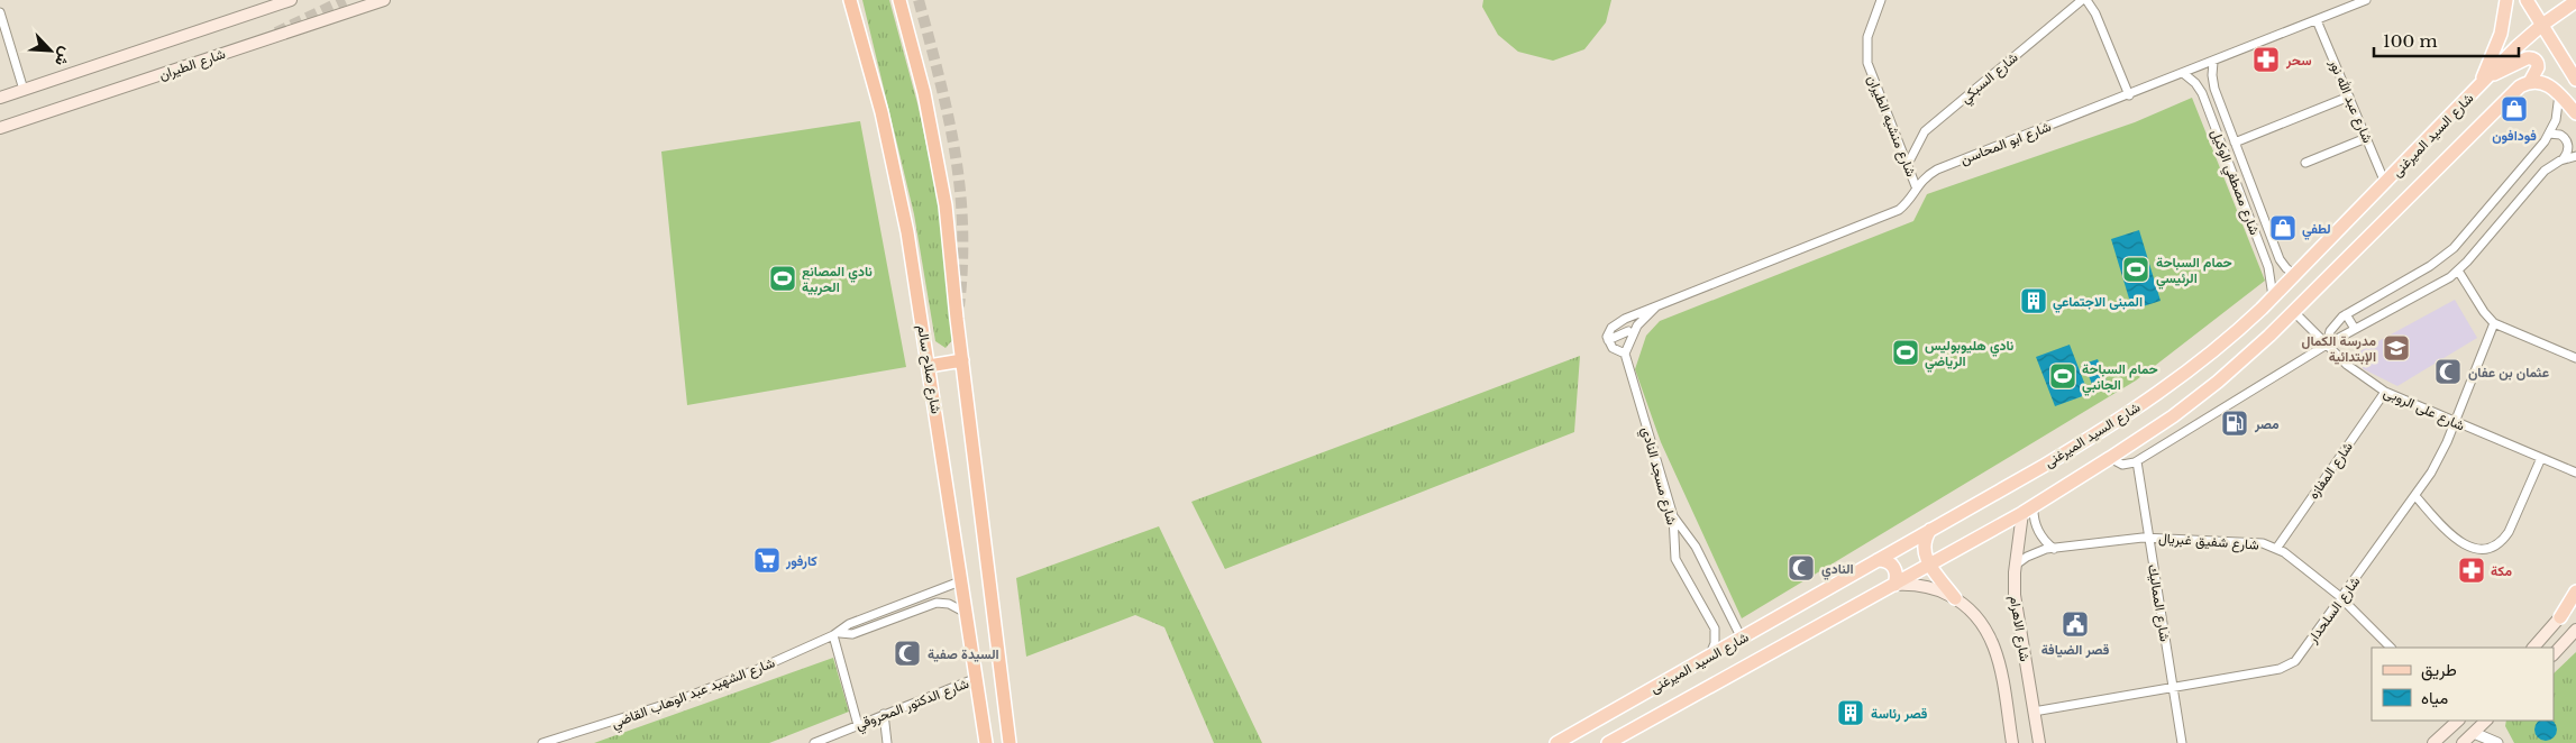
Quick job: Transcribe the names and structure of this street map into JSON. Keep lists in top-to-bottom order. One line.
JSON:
{"streets":{"highway":["شارع صلاح سالم"],"main road":["شارع الطيران","شارع السيد الميرغنى","شارع الاهرام"],"street":["شارع السبكي","شارع عبد الله نور","شارع منشيه الطيران","شارع ابو المحاسن","شارع مصطفي الوكيل","شارع على الروبى","شارع المفازه","شارع مسجد النادي","شارع شفيق غبريال","شارع المماليك","شارع السلحدار","شارع الشهيد عبد الوهاب القاضي","شارع الدكتور المحروقي"]},"crossings":[["شارع السبكي","شارع منشيه الطيران"],["شارع عبد الله نور","شارع السيد الميرغنى"],["شارع عبد الله نور","شارع ابو المحاسن"],["شارع منشيه الطيران","شارع ابو المحاسن"],["شارع السيد الميرغنى","شارع مصطفي الوكيل"],["شارع السيد الميرغنى","شارع على الروبى"],["شارع السيد الميرغنى","شارع مسجد النادي"],["شارع السيد الميرغنى","شارع الاهرام"],["شارع ابو المحاسن","شارع مصطفي الوكيل"],["شارع ابو المحاسن","شارع مسجد النادي"],["شارع صلاح سالم","شارع الشهيد عبد الوهاب القاضي"],["شارع صلاح سالم","شارع الدكتور المحروقي"],["شارع على الروبى","شارع المفازه"],["شارع على الروبى","شارع السلحدار"],["شارع المفازه","شارع شفيق غبريال"],["شارع شفيق غبريال","شارع المماليك"],["شارع شفيق غبريال","شارع السلحدار"],["شارع شفيق غبريال","شارع الاهرام"],["شارع المماليك","شارع السلحدار"],["شارع السلحدار","شارع الاهرام"]],"places":{"pharmacy":["سحر","مكة"],"shop":["فودافون","لطفي"],"sports":["حمام السباحة الرئيسي","نادي المصانع الحربية","نادي هليوبوليس الرياضي","حمام السباحة الجانبي"],"building":["المبنى الاجتماعي","قصر رئاسة"],"school or university":["مدرسة الكمال الإبتدائية"],"mosque":["عثمان بن عفان","النادي","السيدة صفية"],"fuel station":["مصر"],"supermarket":["كارفور"],"public building":["قصر الضيافة"]},"legend":["طريق","مياه"],"scale_bar":"100 m","north":"bottom right"}
